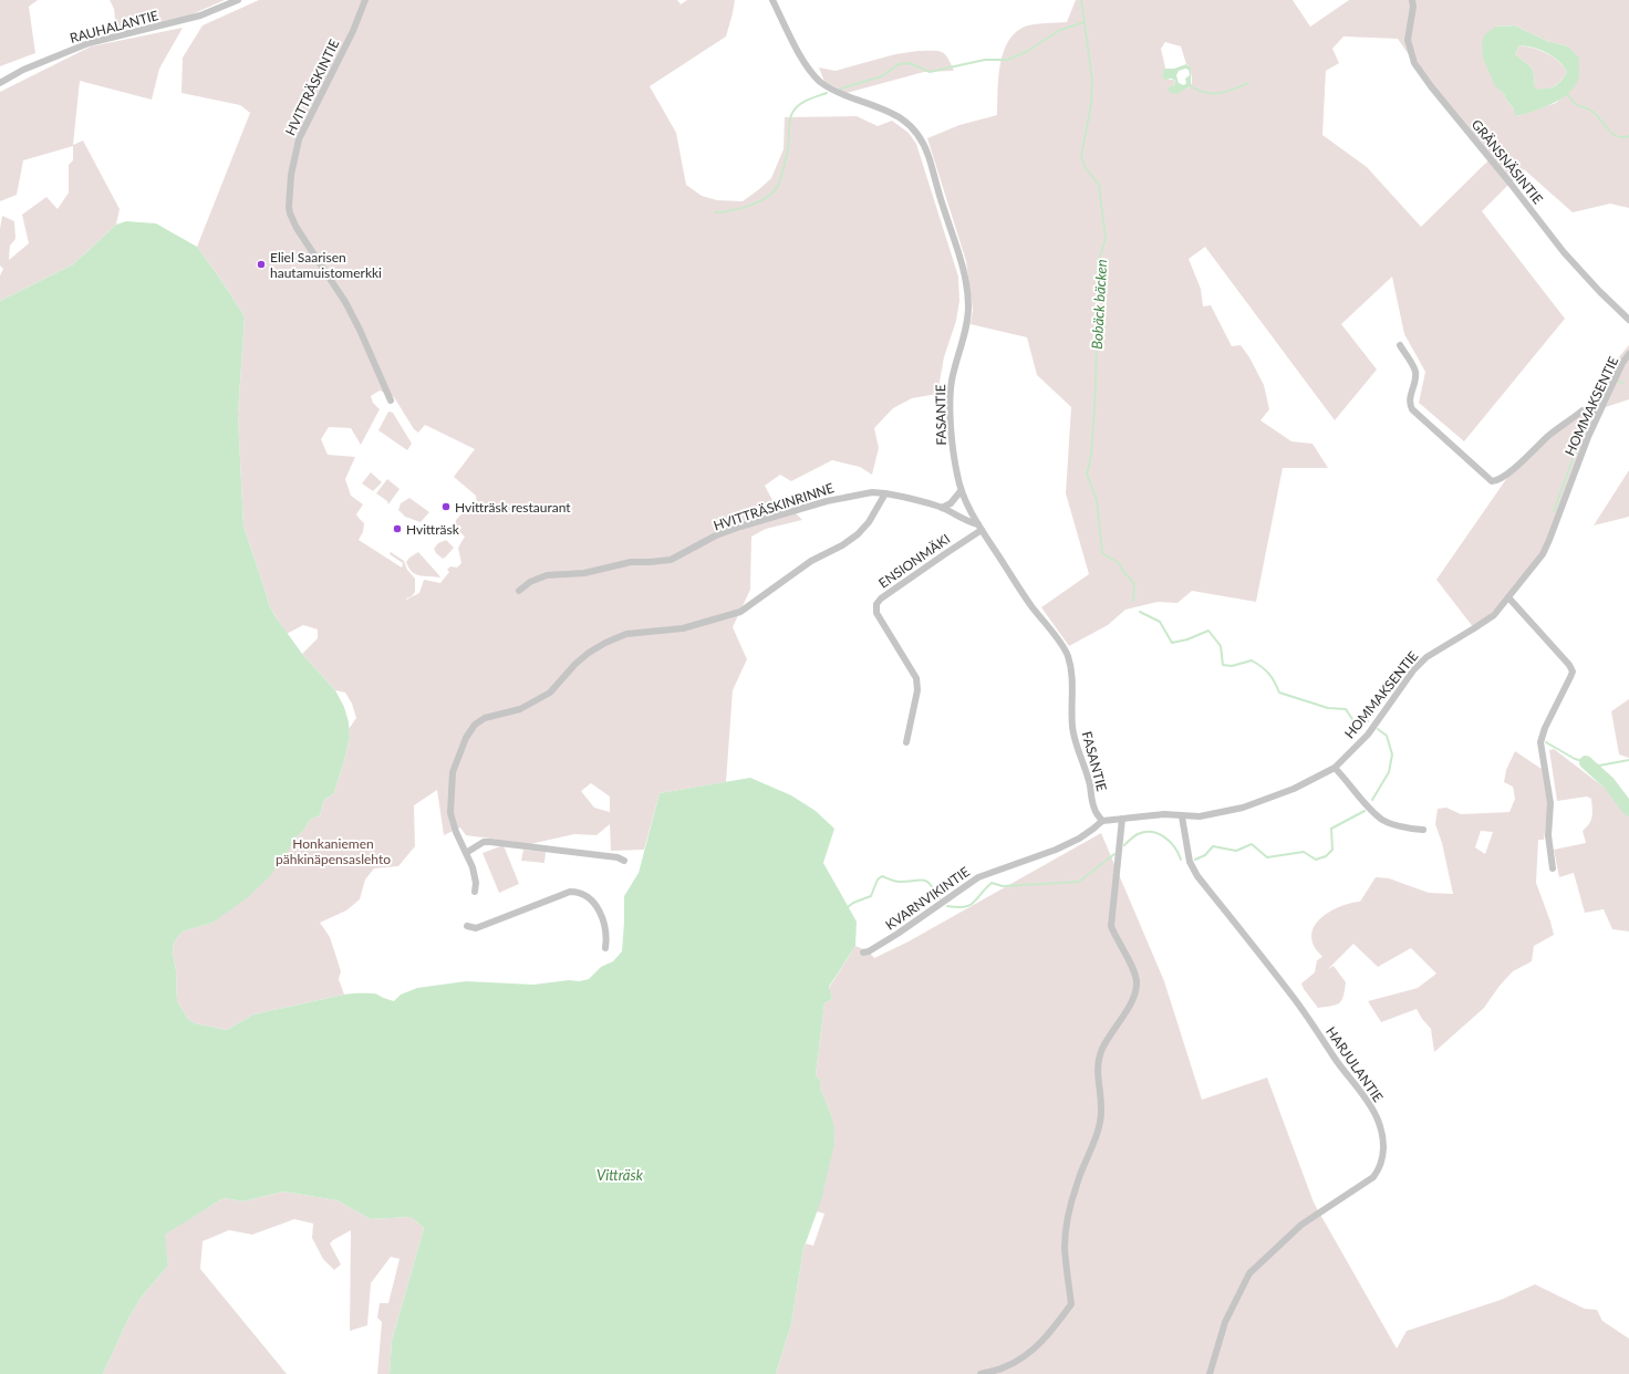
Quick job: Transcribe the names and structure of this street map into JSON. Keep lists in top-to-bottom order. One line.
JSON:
{"streets":{"street":["RAUHALANTIE","HVITTRÄSKINTIE","GRÄNSNÄSINTIE","HOMMAKSENTIE","FASANTIE","HVITTRÄSKINRINNE","ENSIONMÄKI","KVARNVIKINTIE","HARJULANTIE"]},"crossings":[["HOMMAKSENTIE","FASANTIE"],["HOMMAKSENTIE","KVARNVIKINTIE"],["HOMMAKSENTIE","HARJULANTIE"],["FASANTIE","HVITTRÄSKINRINNE"],["FASANTIE","ENSIONMÄKI"],["FASANTIE","KVARNVIKINTIE"],["HVITTRÄSKINRINNE","ENSIONMÄKI"]],"water":["Bobäck bäcken","Vitträsk"],"parks":["Honkaniemen pähkinäpensaslehto"],"places":["Eliel Saarisen hautamuistomerkki","Hvitträsk restaurant","Hvitträsk"]}
